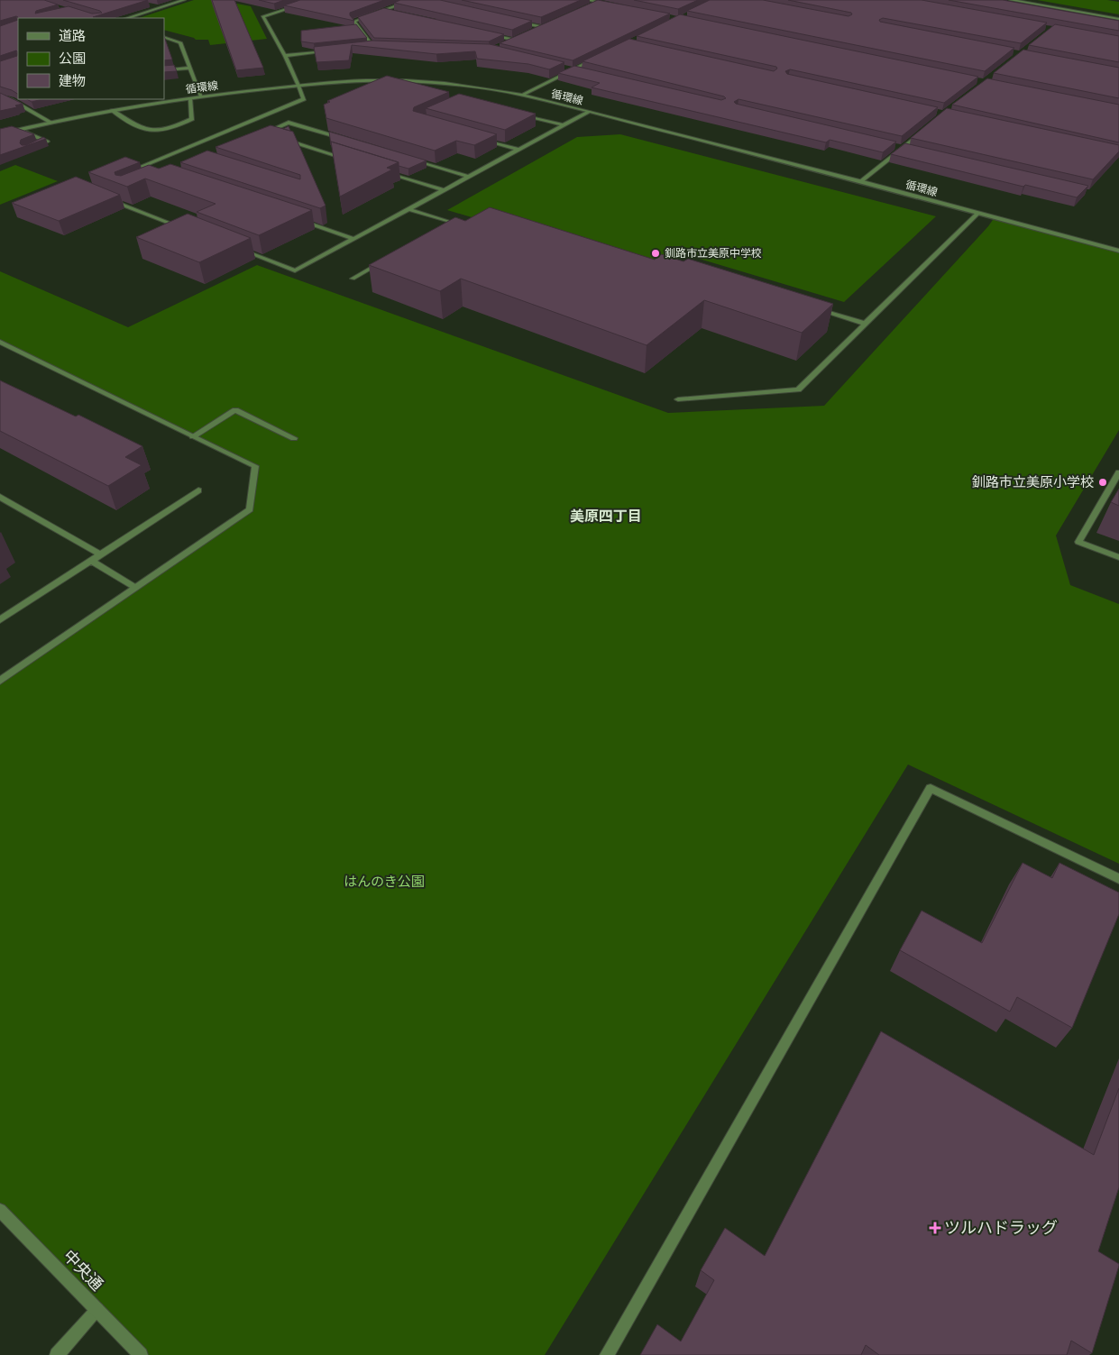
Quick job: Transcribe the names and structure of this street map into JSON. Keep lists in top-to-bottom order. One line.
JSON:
{"streets":{"street":["循環線","中央通"]},"districts":["美原四丁目"],"parks":["はんのき公園"],"places":{"other":["釧路市立美原中学校","釧路市立美原小学校"],"health":["ツルハドラッグ"]},"legend":["道路","公園","建物"]}
